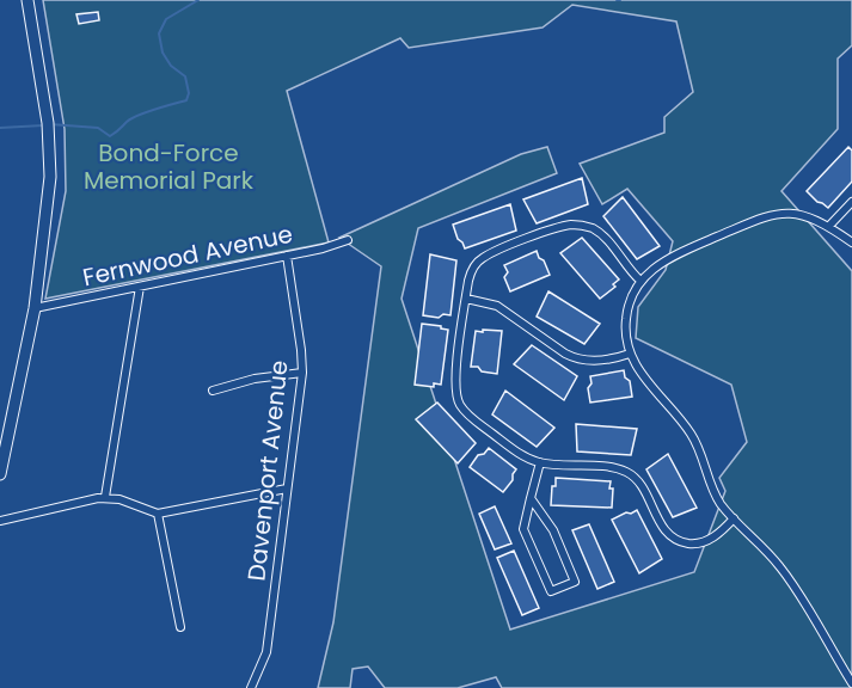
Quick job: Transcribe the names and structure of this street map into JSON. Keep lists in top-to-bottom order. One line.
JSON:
{"streets":{"street":["Fernwood Avenue","Davenport Avenue"]},"crossings":[["Fernwood Avenue","Davenport Avenue"]],"parks":["Bond-Force Memorial Park"]}
